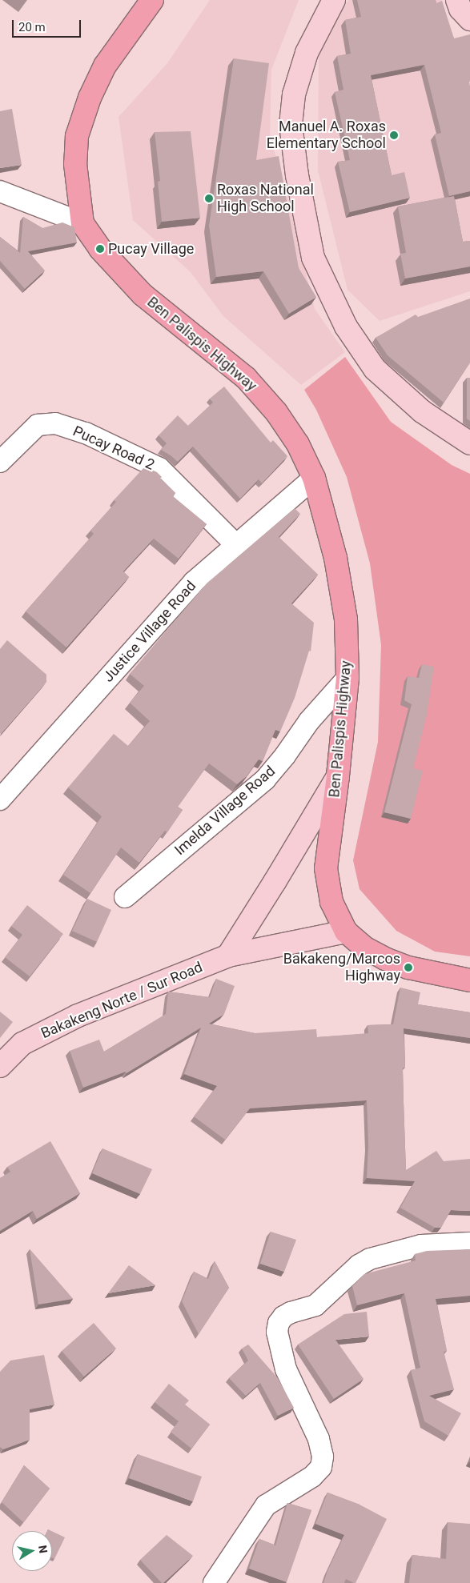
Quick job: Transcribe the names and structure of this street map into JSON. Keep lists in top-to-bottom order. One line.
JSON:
{"streets":{"main road":["Ben Palispis Highway","Bakakeng Norte / Sur Road"],"street":["Pucay Road 2","Justice Village Road","Imelda Village Road"]},"crossings":[["Ben Palispis Highway","Justice Village Road"],["Ben Palispis Highway","Imelda Village Road"],["Ben Palispis Highway","Bakakeng Norte / Sur Road"],["Pucay Road 2","Justice Village Road"]],"places":["Manuel A. Roxas Elementary School","Roxas National High School","Pucay Village","Bakakeng/Marcos Highway"],"scale_bar":"20 m","north":"right"}
